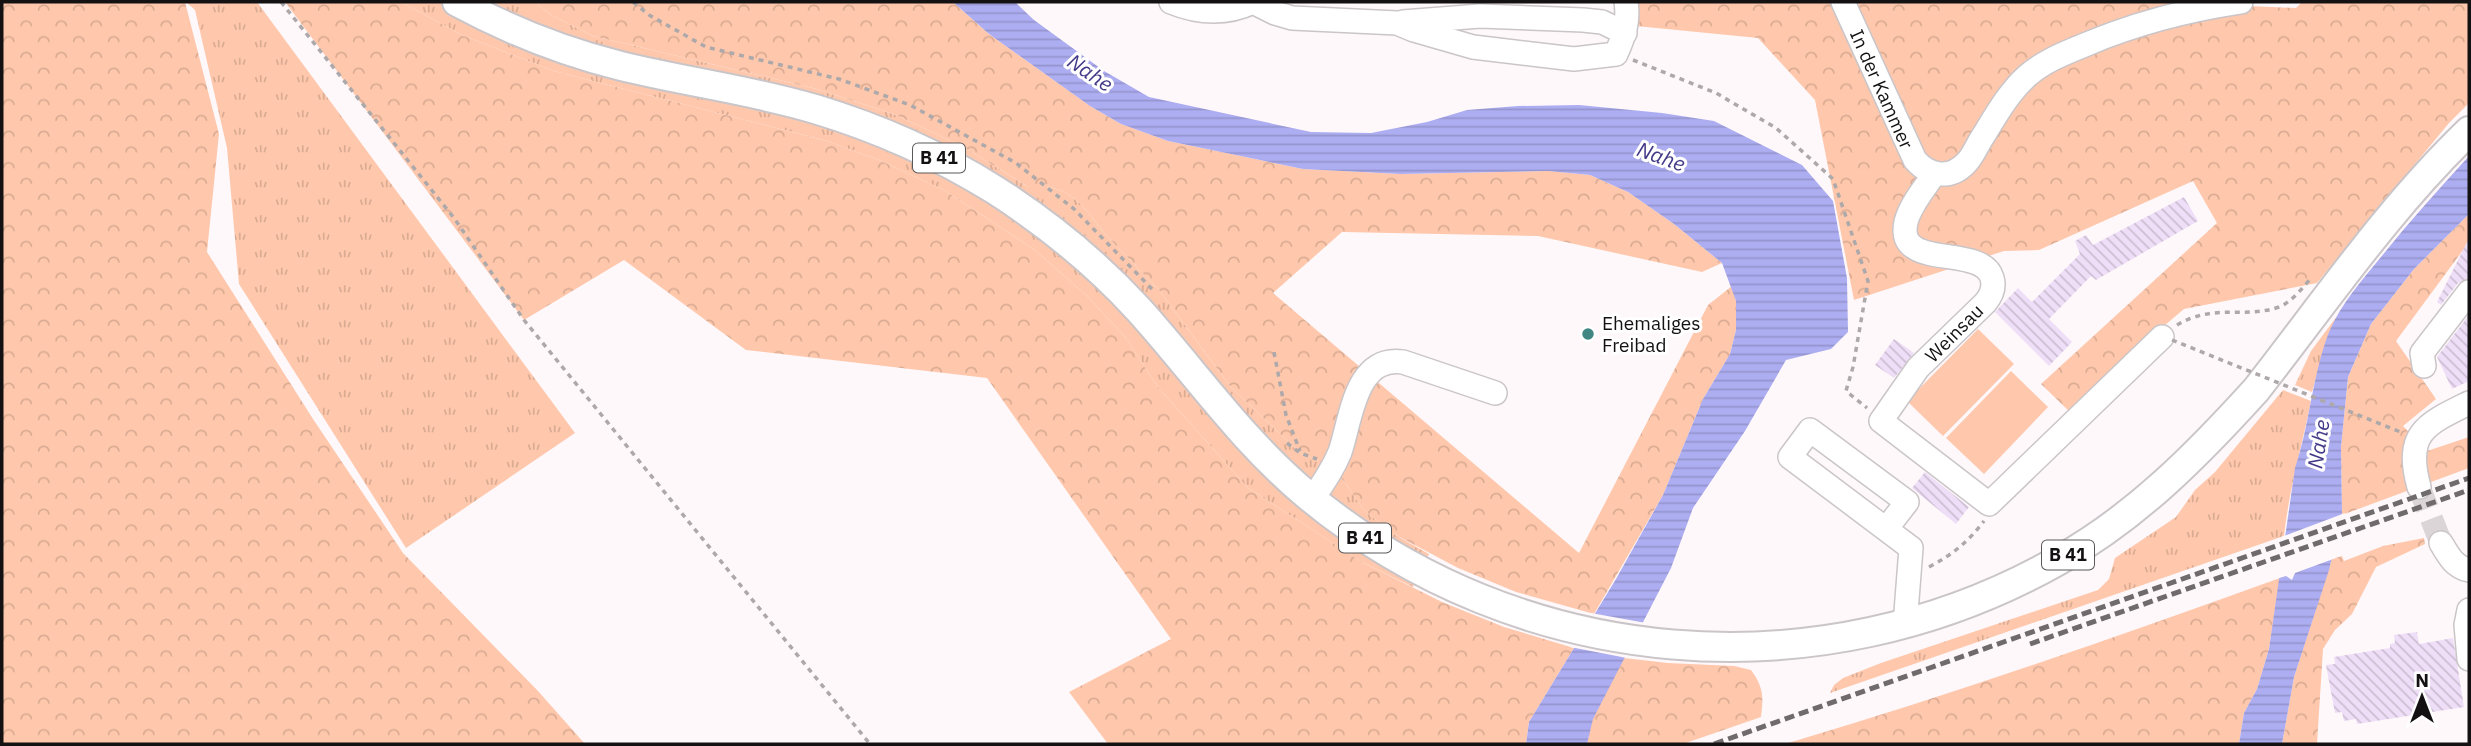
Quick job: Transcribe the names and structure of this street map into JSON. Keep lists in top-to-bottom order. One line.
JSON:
{"streets":{"main road":["B 41"],"street":["In der Kammer","Weinsau"]},"crossings":[["In der Kammer","Weinsau"]],"water":["Nahe"],"places":["Ehemaliges Freibad"],"north":"top"}
